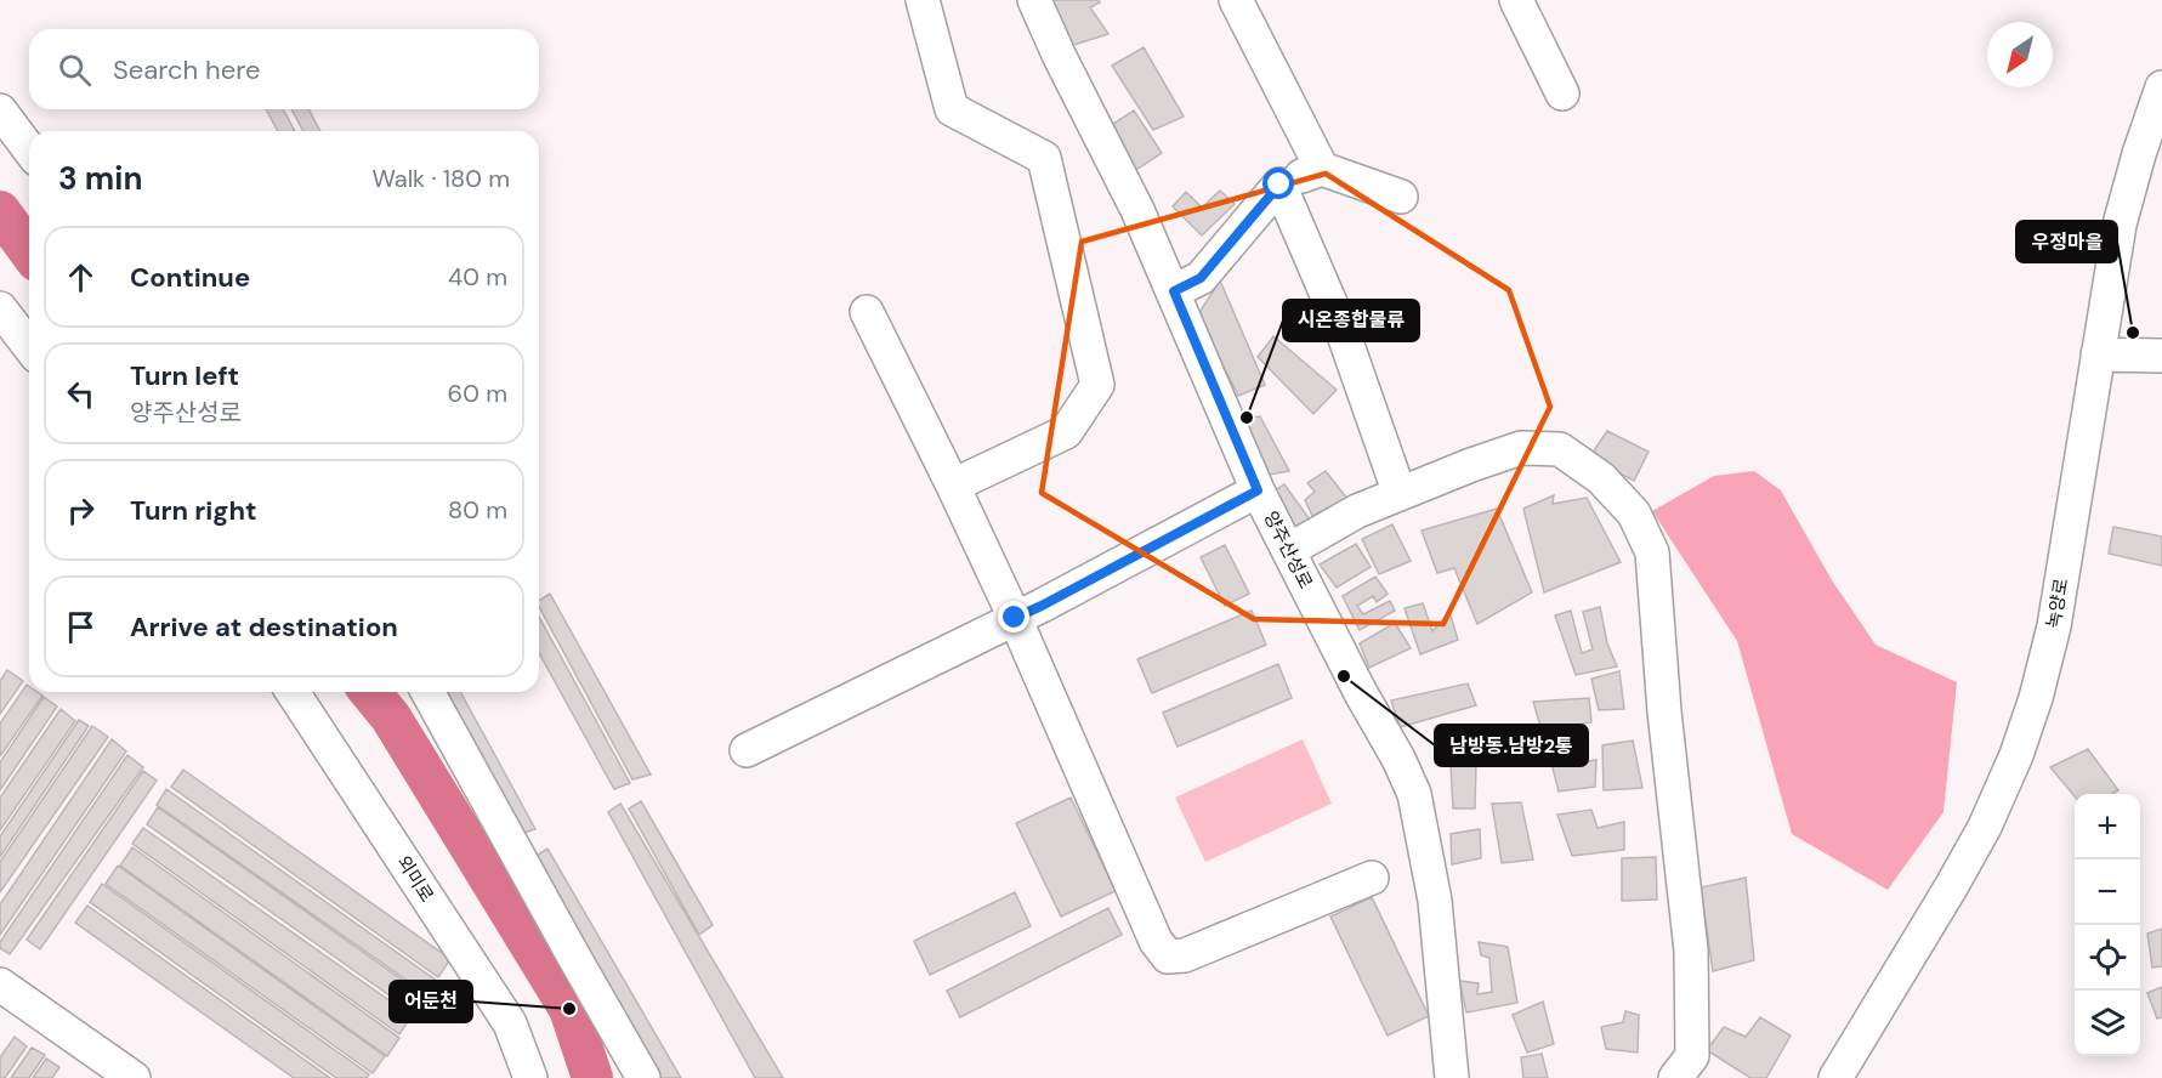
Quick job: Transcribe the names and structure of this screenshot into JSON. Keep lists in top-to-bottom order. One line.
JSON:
{"streets":{"street":["양주산성로","녹양로","외미로"]},"places":["우정마을","시온종합물류","남방동.남방2통","어둔천"],"north":"bottom left","page":{"search":"Search here","heading":["3 min","Walk · 180 m"],"list":[["Continue","40 m"],["Turn left","양주산성로","60 m"],["Turn right","80 m"],"Arrive at destination"],"map_buttons":["+","−"]}}
